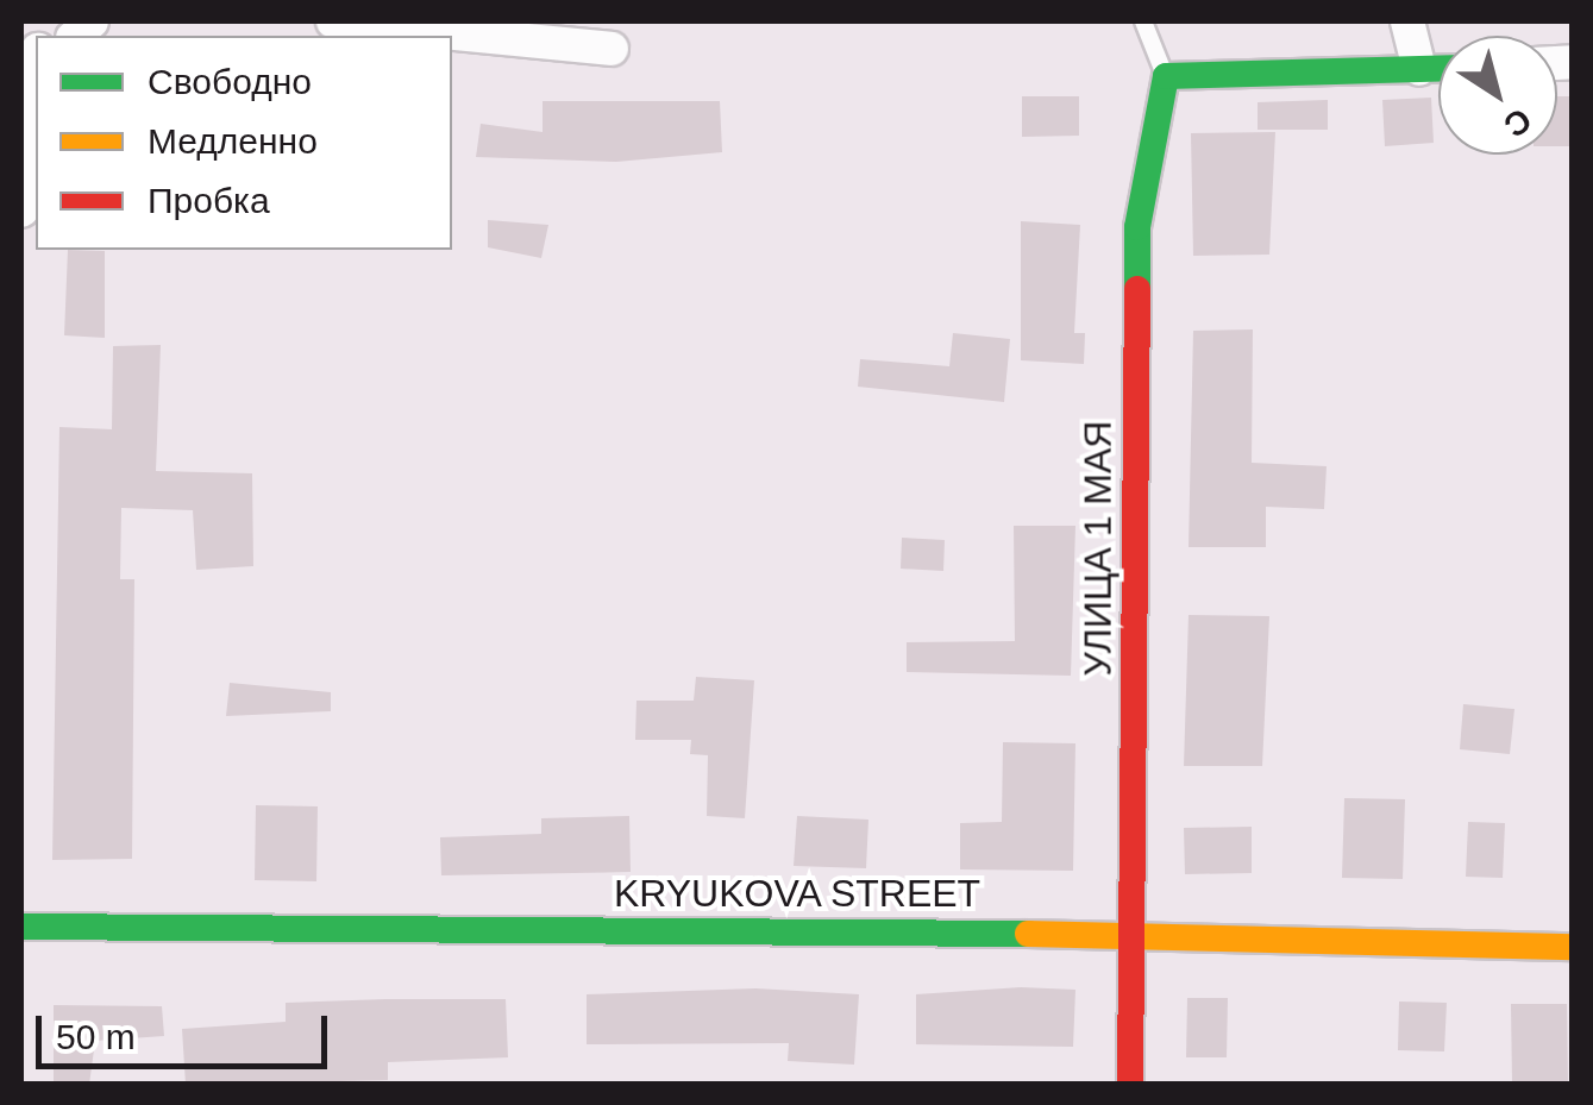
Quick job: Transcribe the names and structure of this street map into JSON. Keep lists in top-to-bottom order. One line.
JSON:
{"streets":{"street":["УЛИЦА 1 МАЯ","KRYUKOVA STREET"]},"crossings":[["УЛИЦА 1 МАЯ","KRYUKOVA STREET"]],"legend":["Свободно","Медленно","Пробка"],"scale_bar":"50 m","north":"bottom right"}
